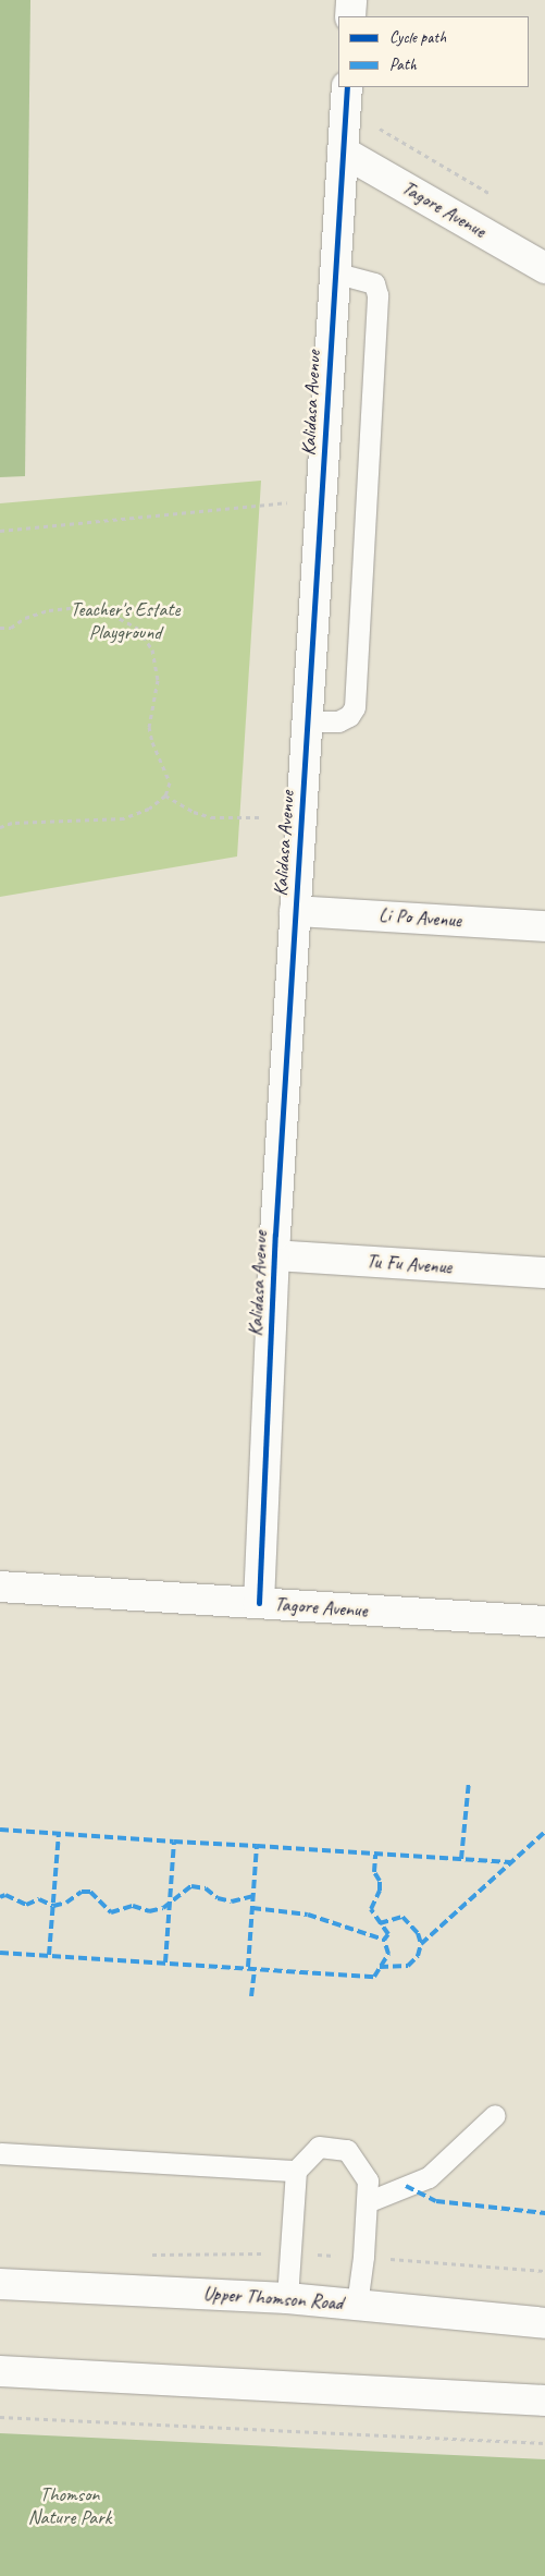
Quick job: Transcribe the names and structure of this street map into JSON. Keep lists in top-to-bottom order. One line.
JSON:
{"streets":{"street":["Tagore Avenue","Kalidasa Avenue","Li Po Avenue","Tu Fu Avenue","Upper Thomson Road"]},"crossings":[["Tagore Avenue","Kalidasa Avenue"],["Kalidasa Avenue","Li Po Avenue"],["Kalidasa Avenue","Tu Fu Avenue"]],"parks":["Teacher's Estate Playground","Thomson Nature Park"],"legend":["Cycle path","Path"]}
